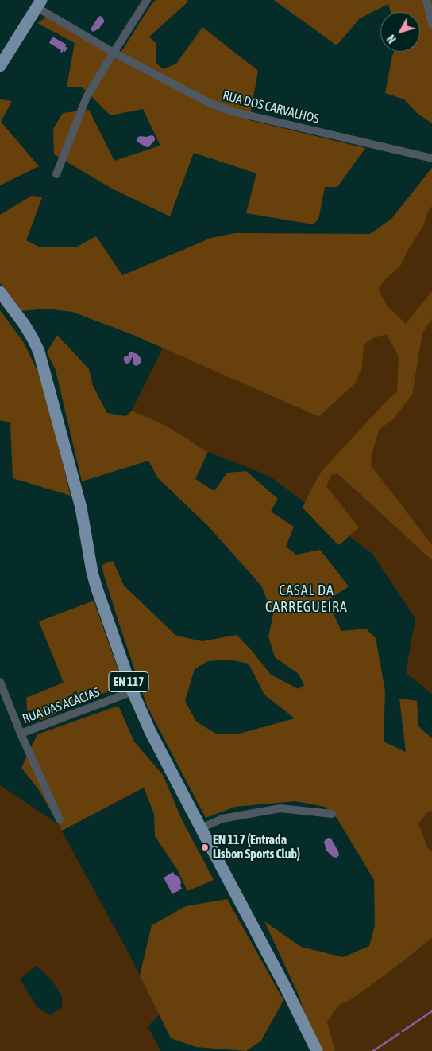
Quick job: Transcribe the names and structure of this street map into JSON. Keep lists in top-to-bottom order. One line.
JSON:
{"streets":{"main road":["EN 117"],"street":["RUA DOS CARVALHOS","RUA DAS ACÁCIAS"]},"crossings":[["EN 117","RUA DAS ACÁCIAS"]],"districts":["CASAL DA CARREGUEIRA"],"places":["EN 117 (Entrada Lisbon Sports Club)"],"north":"bottom left"}
